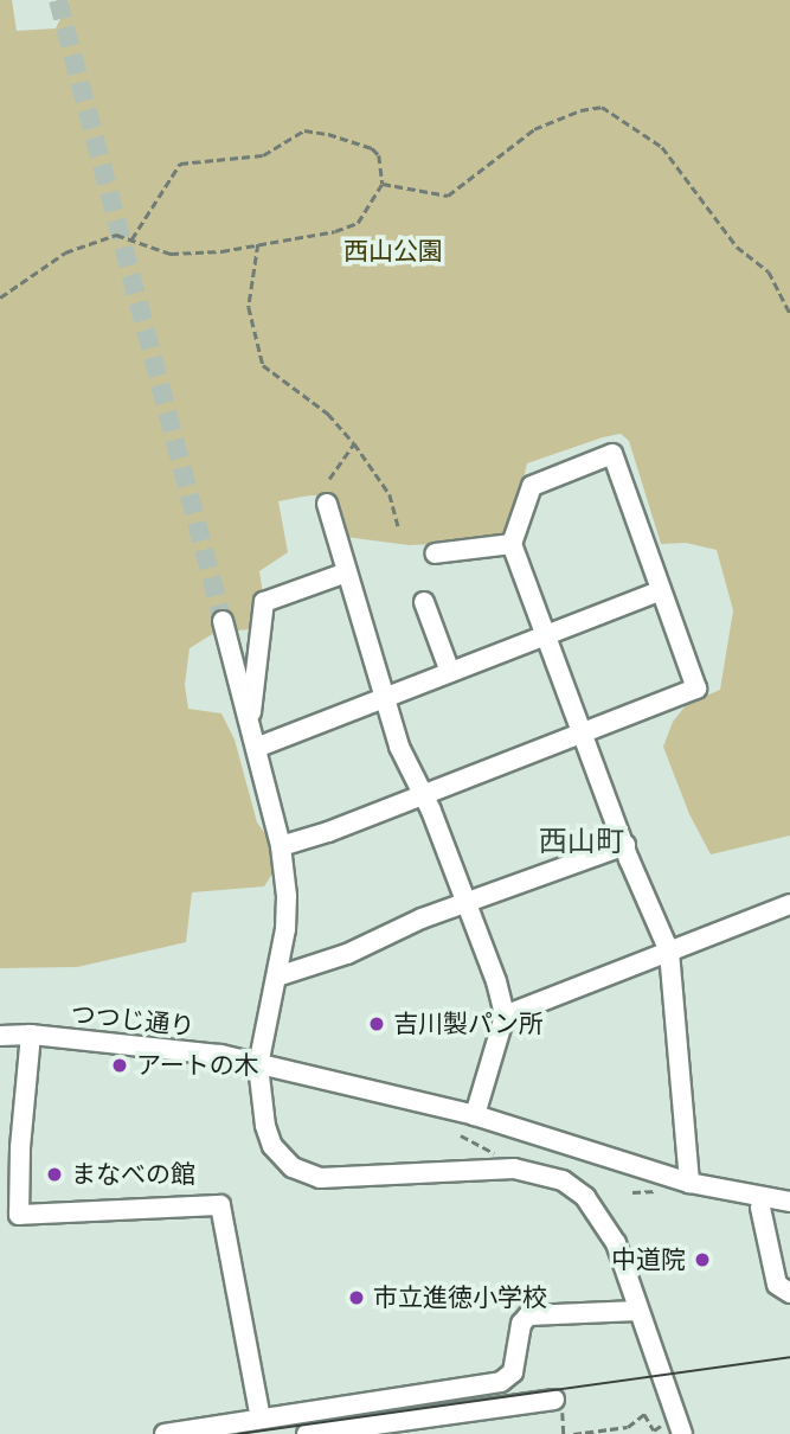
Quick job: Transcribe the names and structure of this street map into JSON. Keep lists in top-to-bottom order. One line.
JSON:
{"streets":{"street":["つつじ通り"]},"districts":["西山町"],"parks":["西山公園"],"places":["吉川製パン所","アートの木","まなべの館","中道院","市立進徳小学校"]}
